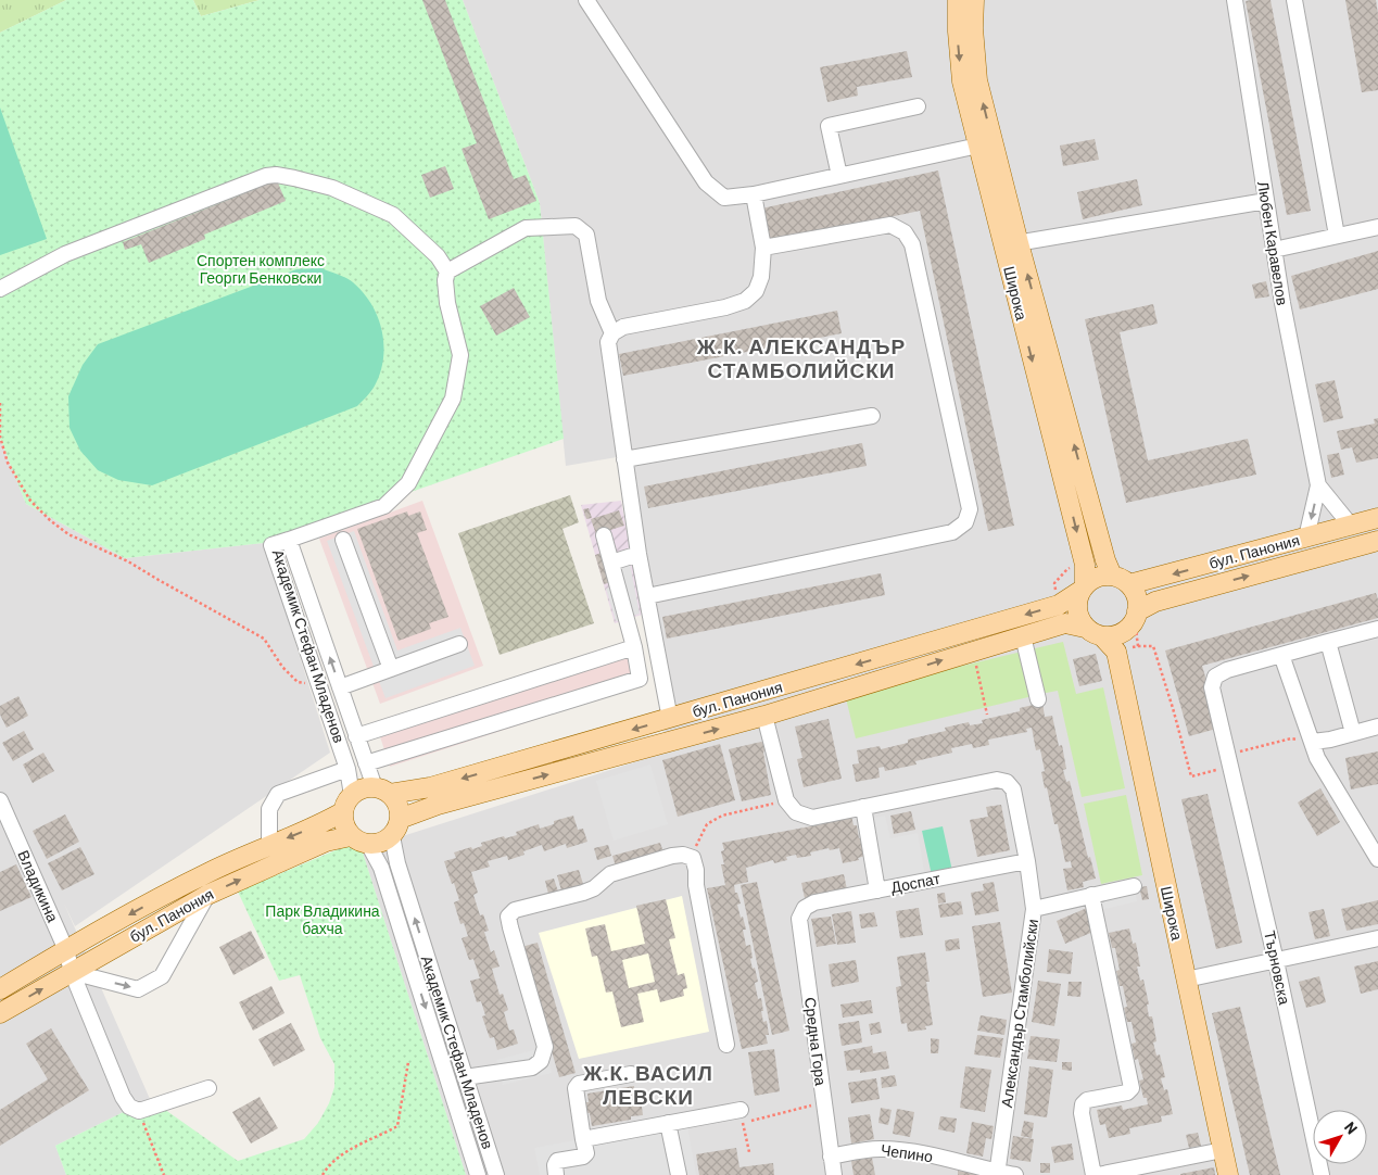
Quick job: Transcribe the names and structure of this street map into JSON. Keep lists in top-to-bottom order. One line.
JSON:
{"streets":{"main road":["Широка","бул. Панония"],"street":["Любен Каравелов","Академик Стефан Младенов","Доспат","Владикина","Търновска","Александър Стамболийски","Средна Гора","Чепино"]},"crossings":[["Любен Каравелов","бул. Панония"],["Широка","бул. Панония"],["бул. Панония","Академик Стефан Младенов"],["бул. Панония","Владикина"],["Доспат","Александър Стамболийски"],["Доспат","Средна Гора"],["Александър Стамболийски","Чепино"],["Средна Гора","Чепино"]],"districts":["Ж.К. АЛЕКСАНДЪР СТАМБОЛИЙСКИ","Ж.К. ВАСИЛ ЛЕВСКИ"],"parks":["Спортен комплекс Георги Бенковски","Парк Владикина бахча"],"north":"top right"}
